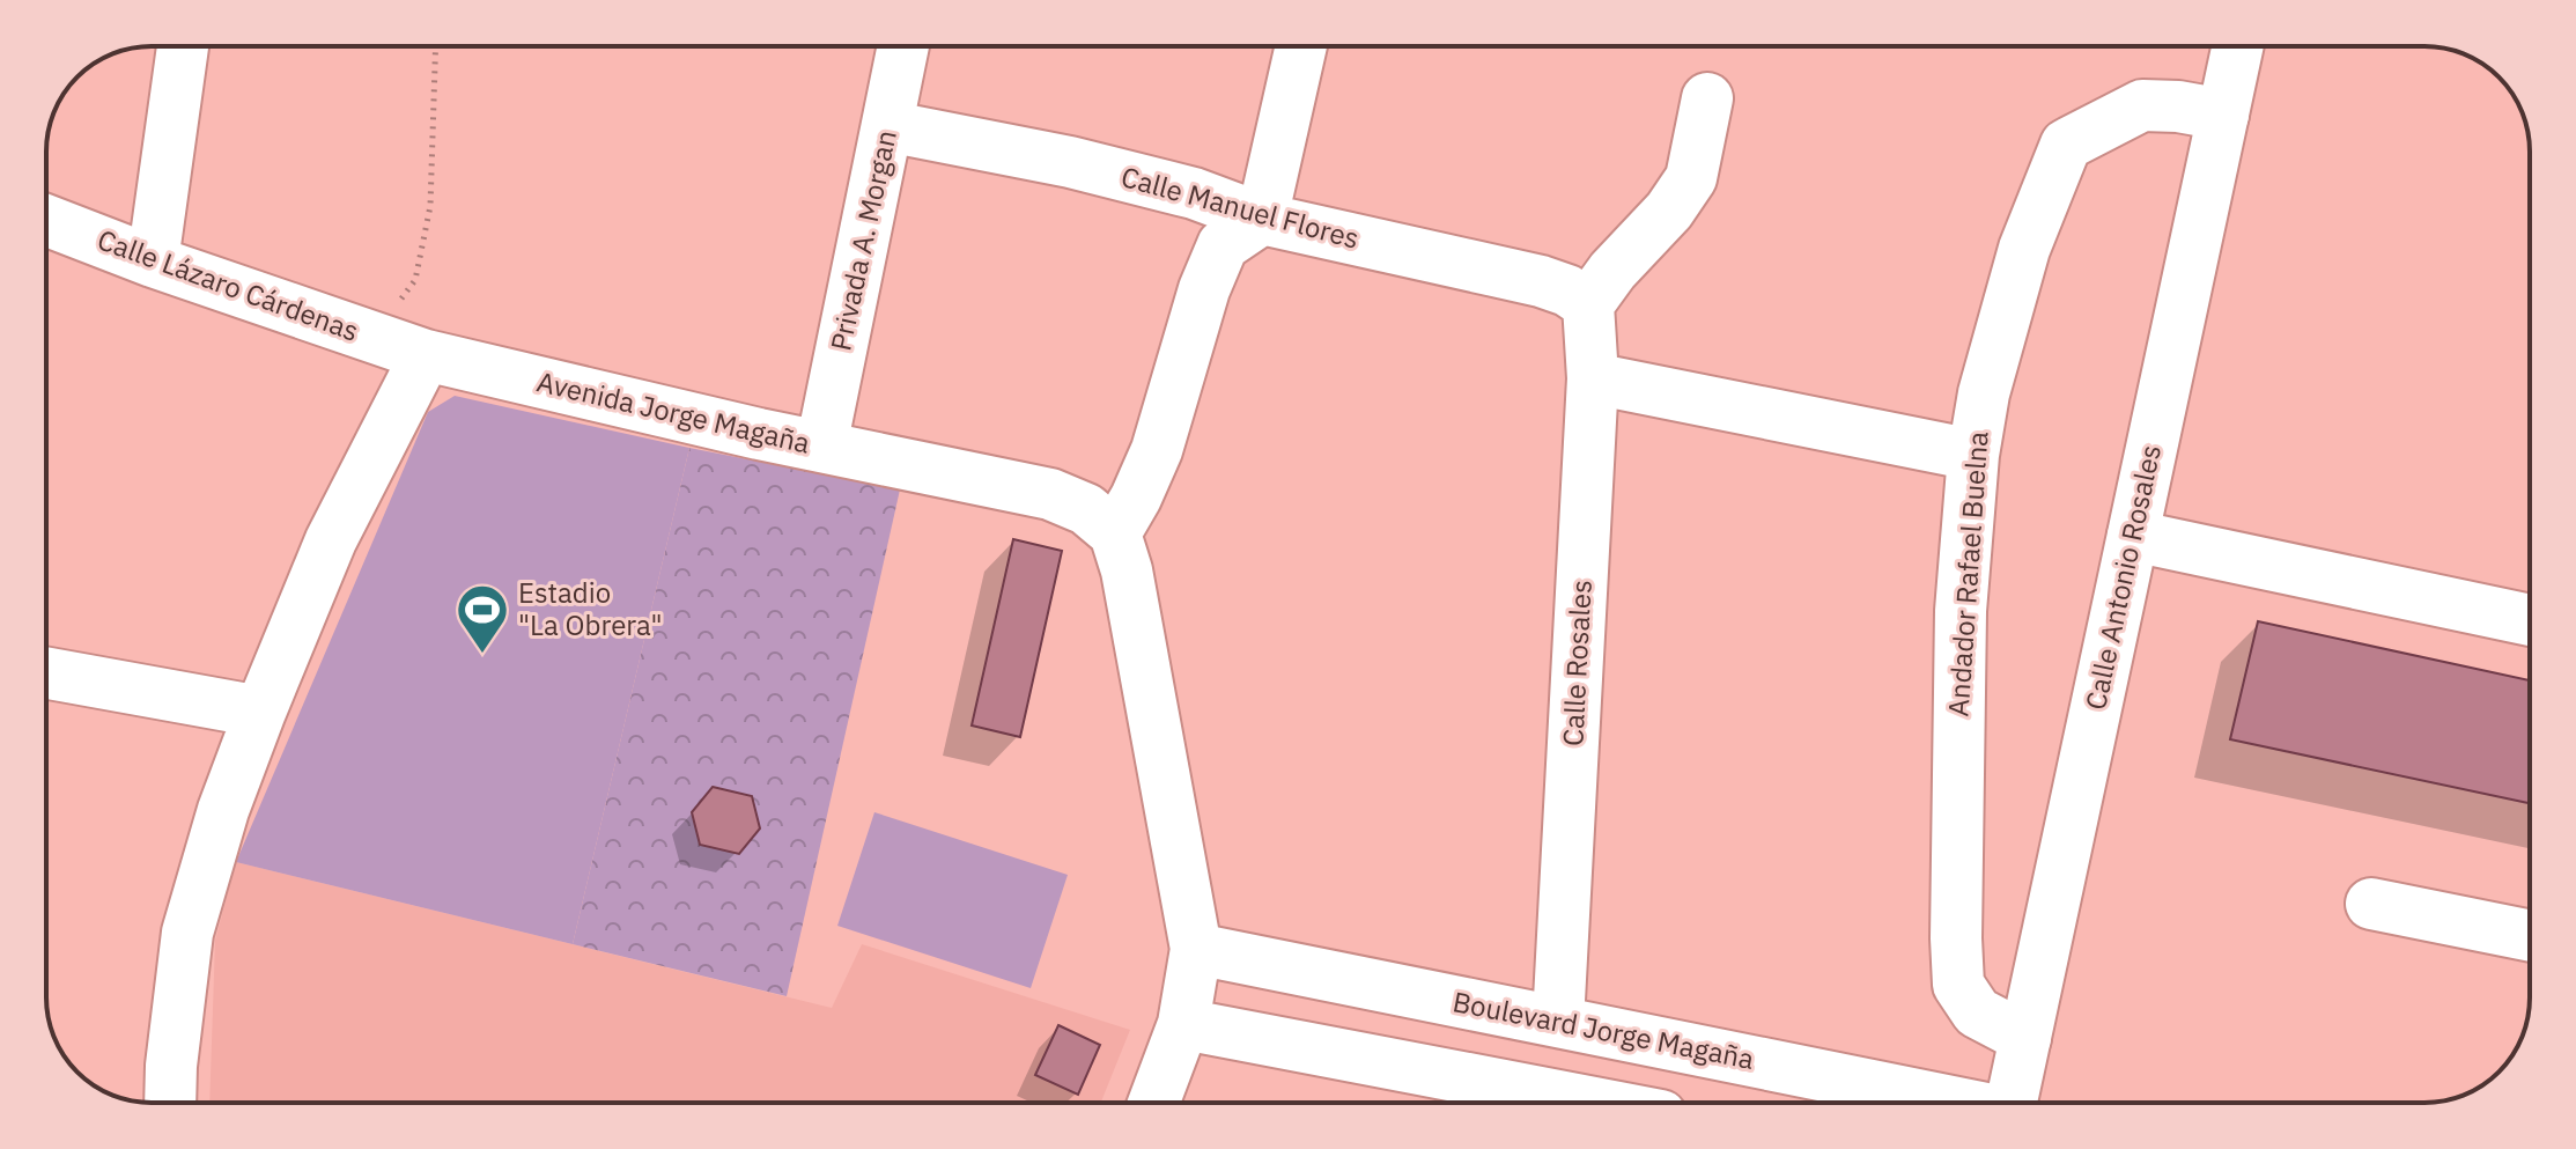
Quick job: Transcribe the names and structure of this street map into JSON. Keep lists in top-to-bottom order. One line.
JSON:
{"streets":{"street":["Calle Manuel Flores","Privada A. Morgan","Calle Lázaro Cárdenas","Avenida Jorge Magaña","Andador Rafael Buelna","Calle Antonio Rosales","Calle Rosales","Boulevard Jorge Magaña"]},"crossings":[["Calle Manuel Flores","Privada A. Morgan"],["Calle Manuel Flores","Calle Rosales"],["Privada A. Morgan","Avenida Jorge Magaña"],["Calle Lázaro Cárdenas","Avenida Jorge Magaña"],["Andador Rafael Buelna","Calle Antonio Rosales"],["Calle Rosales","Boulevard Jorge Magaña"]],"places":{"sports":["Estadio \"La Obrera\""]}}
